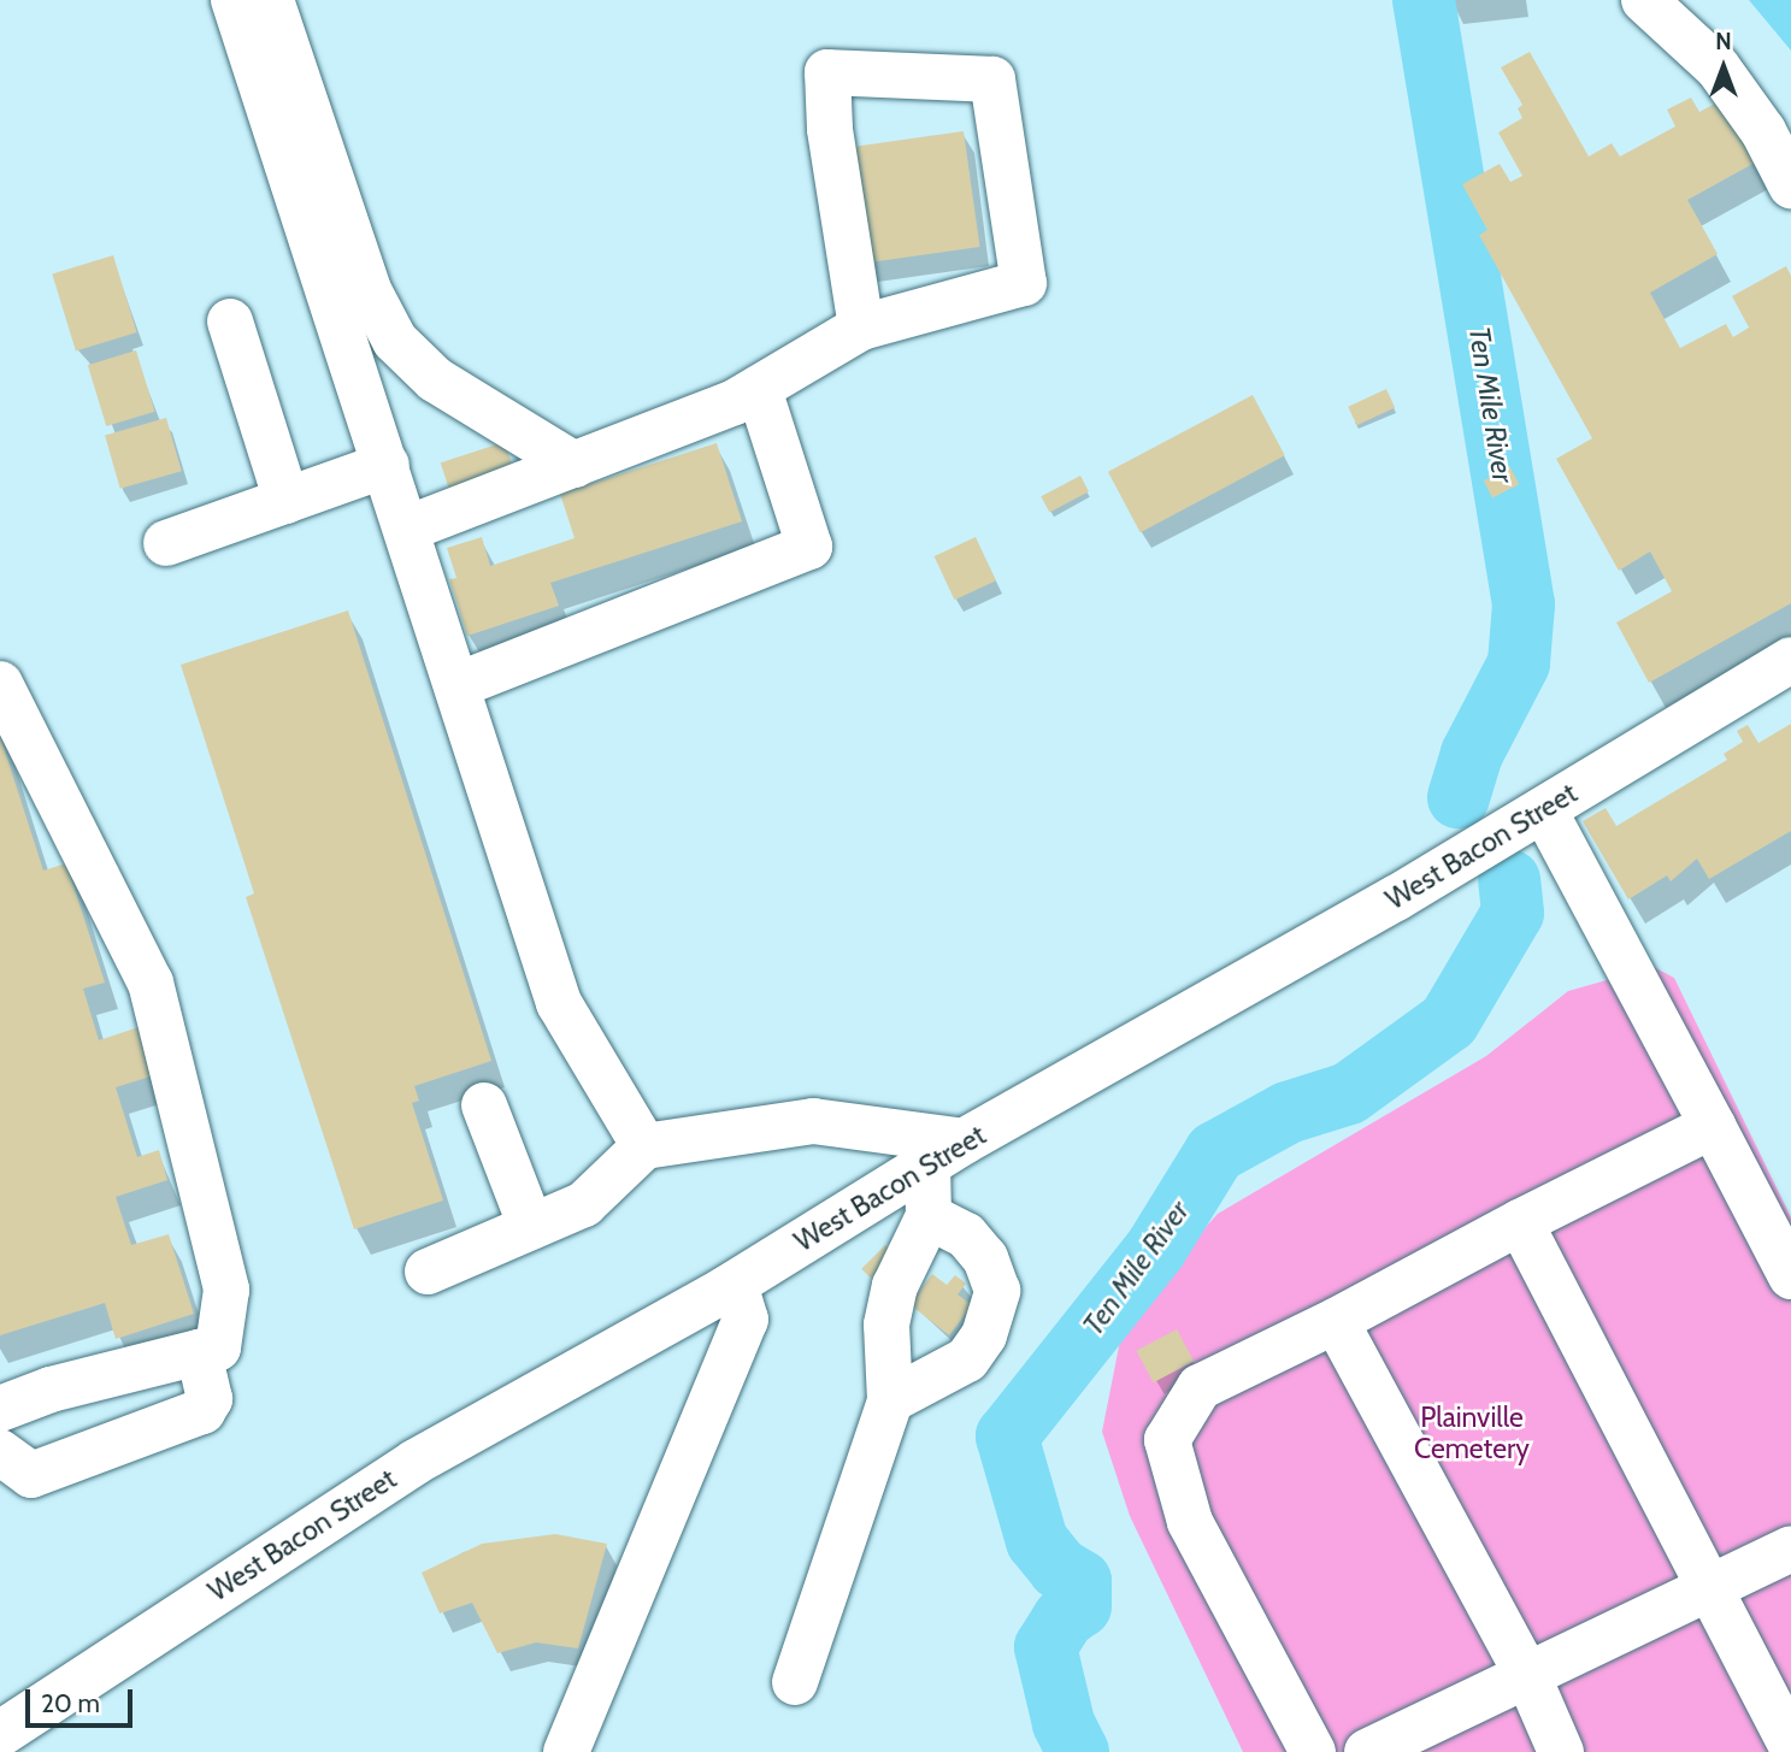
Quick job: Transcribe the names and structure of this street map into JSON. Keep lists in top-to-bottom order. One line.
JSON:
{"streets":{"street":["West Bacon Street"]},"water":["Ten Mile River"],"parks":["Plainville Cemetery"],"scale_bar":"20 m","north":"top"}
